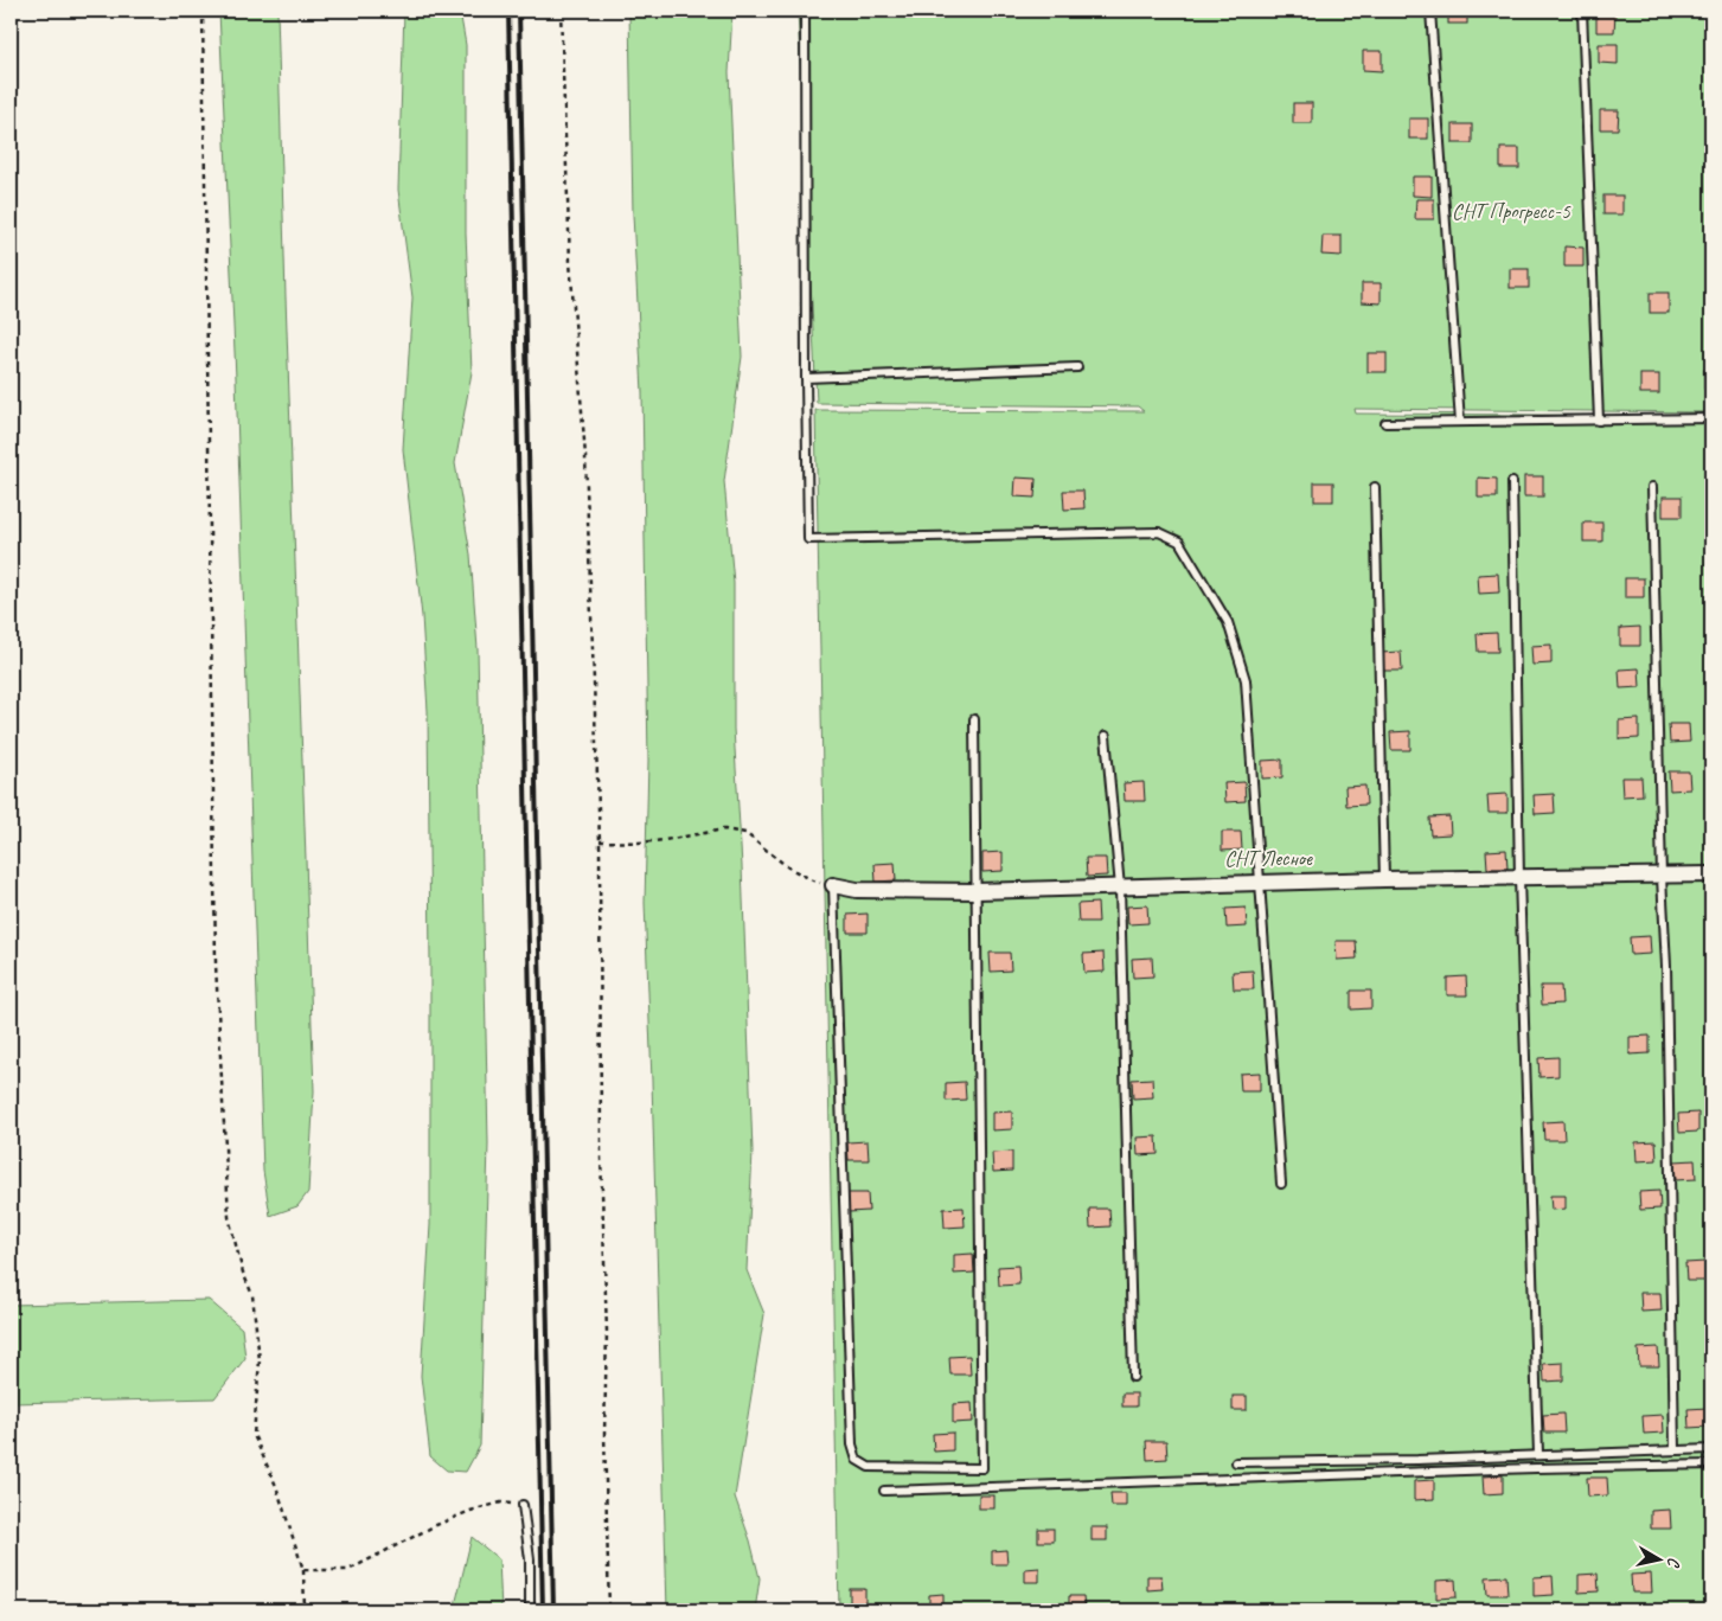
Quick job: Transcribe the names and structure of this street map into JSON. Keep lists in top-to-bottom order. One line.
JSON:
{"parks":["СНТ Прогресс-5","СНТ Лесное"],"north":"right"}
